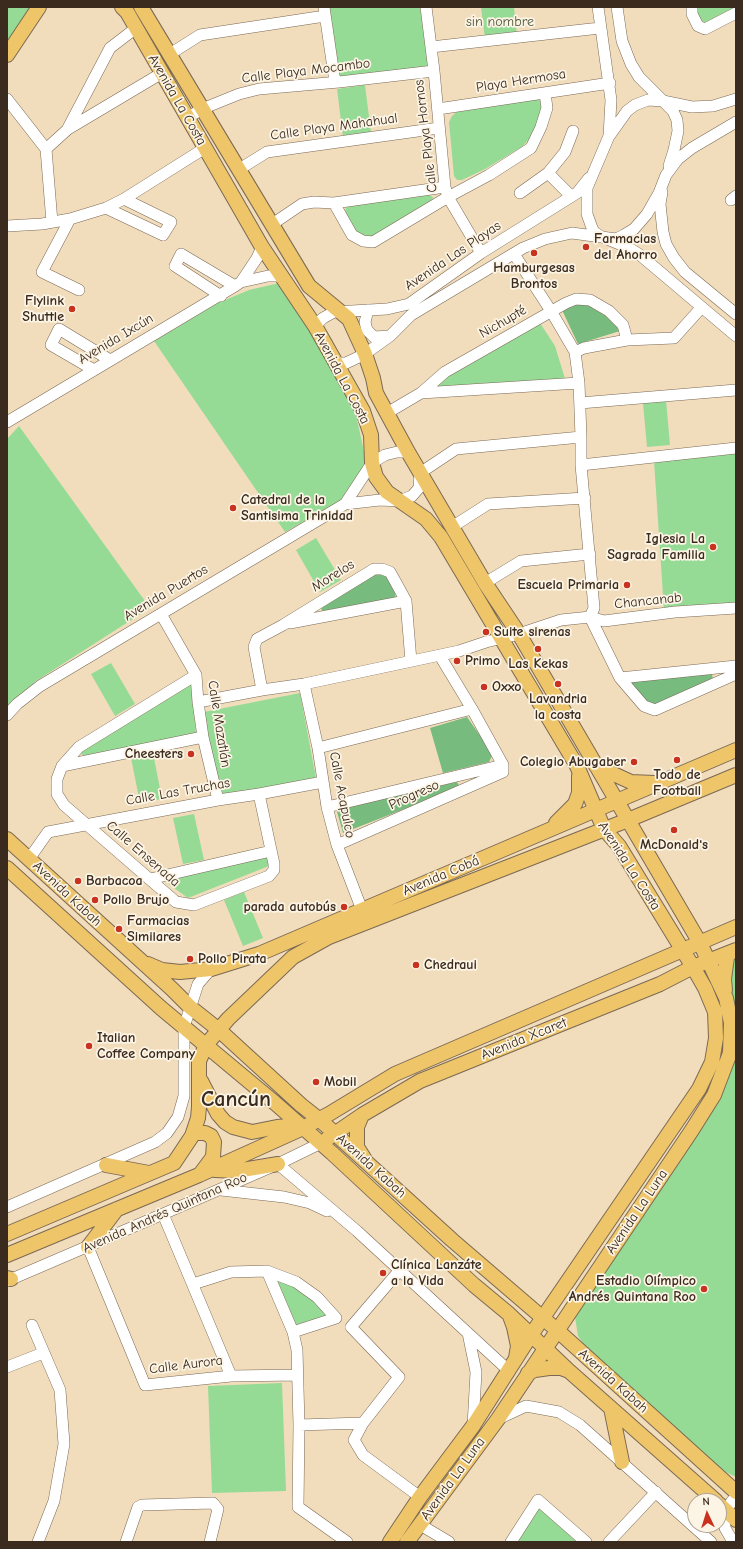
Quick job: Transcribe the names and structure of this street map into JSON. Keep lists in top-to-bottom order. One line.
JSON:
{"streets":{"main road":["Avenida La Costa","Avenida Cobá","Avenida Kabah","Avenida Xcaret","Avenida La Luna","Avenida Andrés Quintana Roo"],"street":["Calle Playa Mocambo","Playa Hermosa","Calle Playa Mahahual","Calle Playa Hornos","Avenida Las Playas","Nichupté","Avenida Ixcún","Morelos","Avenida Puertos","Chancanab","Calle Mazatlán","Calle Las Truchas","Calle Acapulco","Progreso","Calle Ensenada","Calle Aurora"]},"crossings":[["Calle Playa Mocambo","Avenida La Costa"],["Calle Playa Mocambo","Calle Playa Hornos"],["Playa Hermosa","Calle Playa Hornos"],["Avenida La Costa","Calle Playa Mahahual"],["Avenida La Costa","Avenida Las Playas"],["Avenida La Costa","Nichupté"],["Avenida La Costa","Avenida Ixcún"],["Avenida La Costa","Avenida Puertos"],["Avenida La Costa","Chancanab"],["Avenida La Costa","Avenida Cobá"],["Avenida La Costa","Avenida Xcaret"],["Avenida La Costa","Avenida La Luna"],["Calle Playa Mahahual","Calle Playa Hornos"],["Calle Playa Hornos","Avenida Las Playas"],["Avenida Puertos","Calle Mazatlán"],["Calle Mazatlán","Calle Las Truchas"],["Calle Las Truchas","Calle Acapulco"],["Calle Las Truchas","Calle Ensenada"],["Calle Las Truchas","Avenida Kabah"],["Calle Acapulco","Progreso"],["Calle Acapulco","Avenida Cobá"],["Avenida Cobá","Avenida Kabah"],["Avenida Kabah","Avenida Xcaret"],["Avenida Kabah","Avenida La Luna"],["Avenida Kabah","Avenida Andrés Quintana Roo"],["Avenida Xcaret","Avenida La Luna"],["Avenida Xcaret","Avenida Andrés Quintana Roo"],["Avenida Andrés Quintana Roo","Calle Aurora"]],"districts":["Cancún"],"parks":["sin nombre"],"places":["Farmacias del Ahorro","Hamburgesas Brontos","Flylink Shuttle","Catedral de la Santisima Trinidad","Iglesia La Sagrada Familia","Escuela Primaria","Suite sirenas","Las Kekas","Primo","Lavandria la costa","Oxxo","Cheesters","Todo de Football","Colegio Abugaber","McDonald's","Barbacoa","Pollo Brujo","parada autobús","Farmacias Similares","Pollo Pirata","Chedraui","Italian Coffee Company","Mobil","Clínica Lanzáte a la Vida","Estadio Olímpico Andrés Quintana Roo"],"north":"top"}
